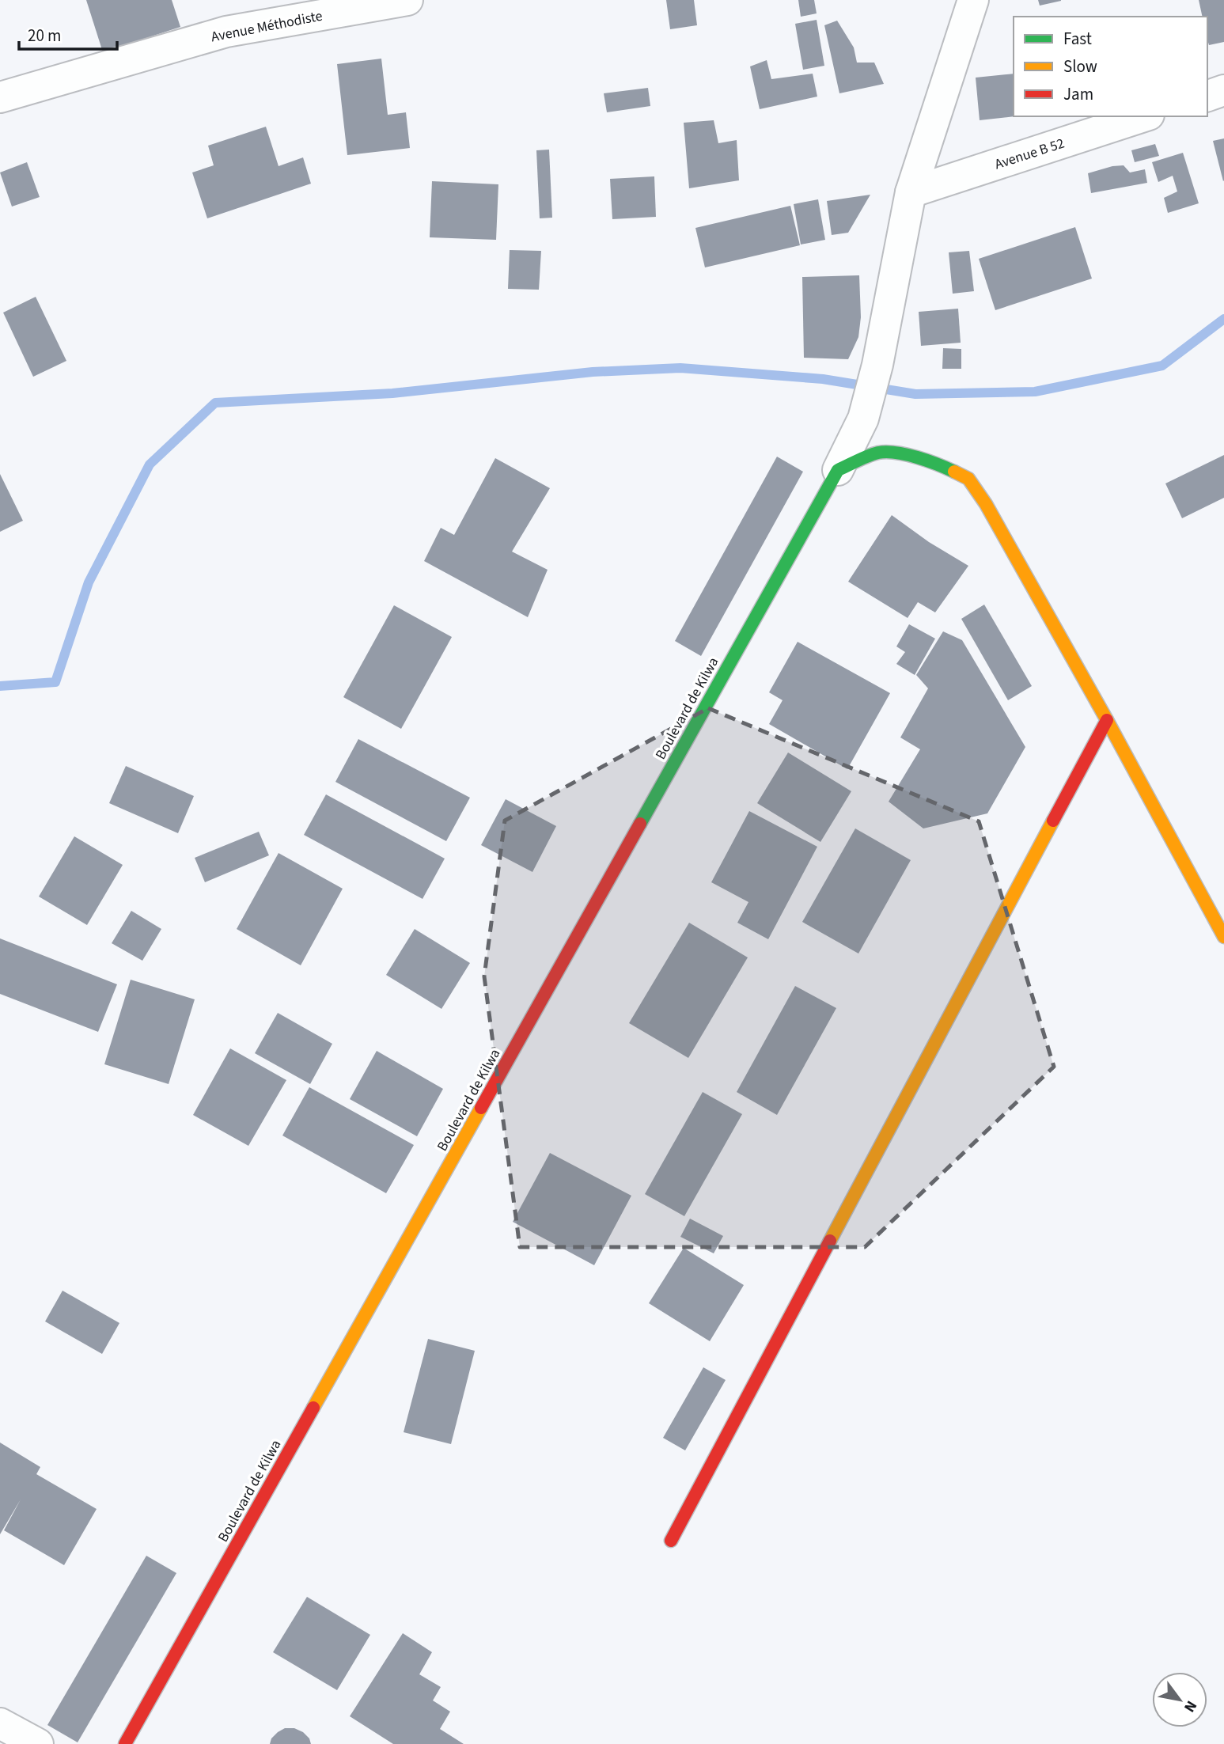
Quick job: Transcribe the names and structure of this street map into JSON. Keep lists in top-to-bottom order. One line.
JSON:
{"streets":{"street":["Avenue Méthodiste","Avenue B 52","Boulevard de Kilwa"]},"legend":["Fast","Slow","Jam"],"scale_bar":"20 m","north":"bottom right"}
